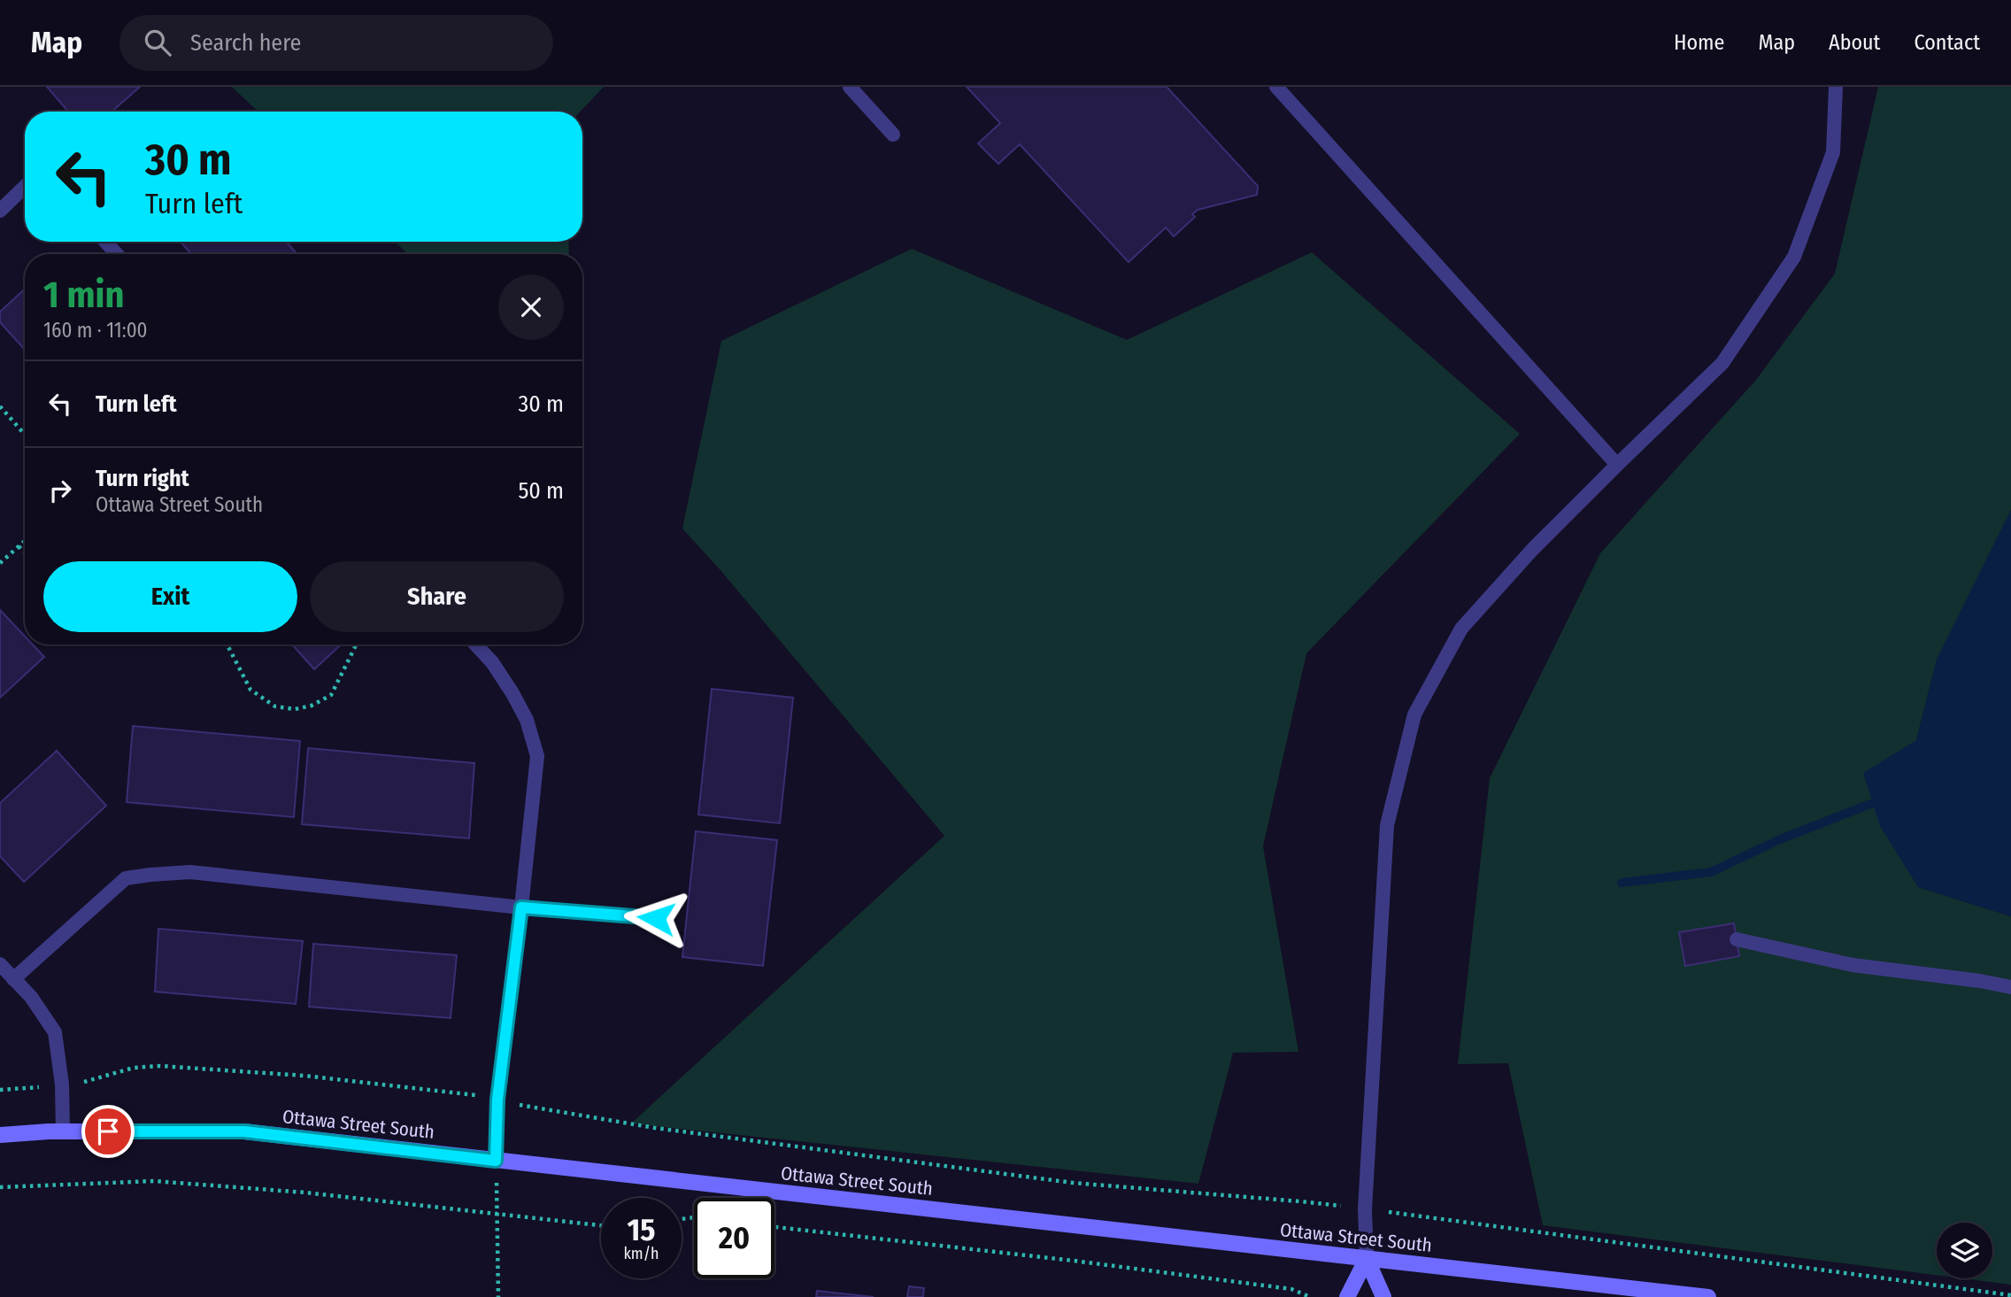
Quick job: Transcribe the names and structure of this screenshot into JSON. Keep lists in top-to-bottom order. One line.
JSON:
{"streets":{"main road":["Ottawa Street South"]},"page":{"header":"Map","search":"Search here","nav":["Home","Map","About","Contact"],"turn":["30 m","Turn left"],"heading":["1 min","160 m · 11:00"],"list":[{"name":"Turn left","value":"30 m"},{"name":"Turn right","note":"Ottawa Street South","value":"50 m"}],"buttons":["Exit","Share"],"speed":"15 km/h","limit":"20"}}
